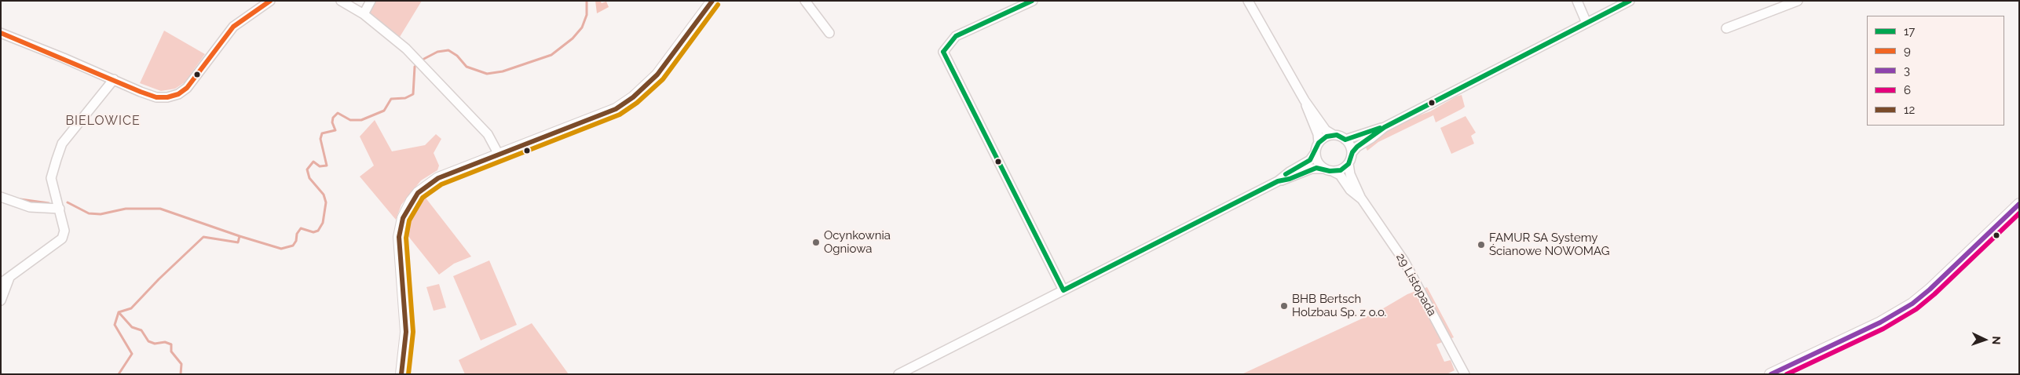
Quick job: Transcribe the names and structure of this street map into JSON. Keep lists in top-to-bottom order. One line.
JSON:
{"streets":{"street":["29 Listopada"]},"districts":["BIELOWICE"],"places":["Ocynkownia Ogniowa","FAMUR SA Systemy Ścianowe NOWOMAG","BHB Bertsch Holzbau Sp. z o.o."],"lines":["transit line 17","transit line 9","transit line 12","transit line 3","transit line 6"],"legend":["17","9","3","6","12"],"north":"right"}
